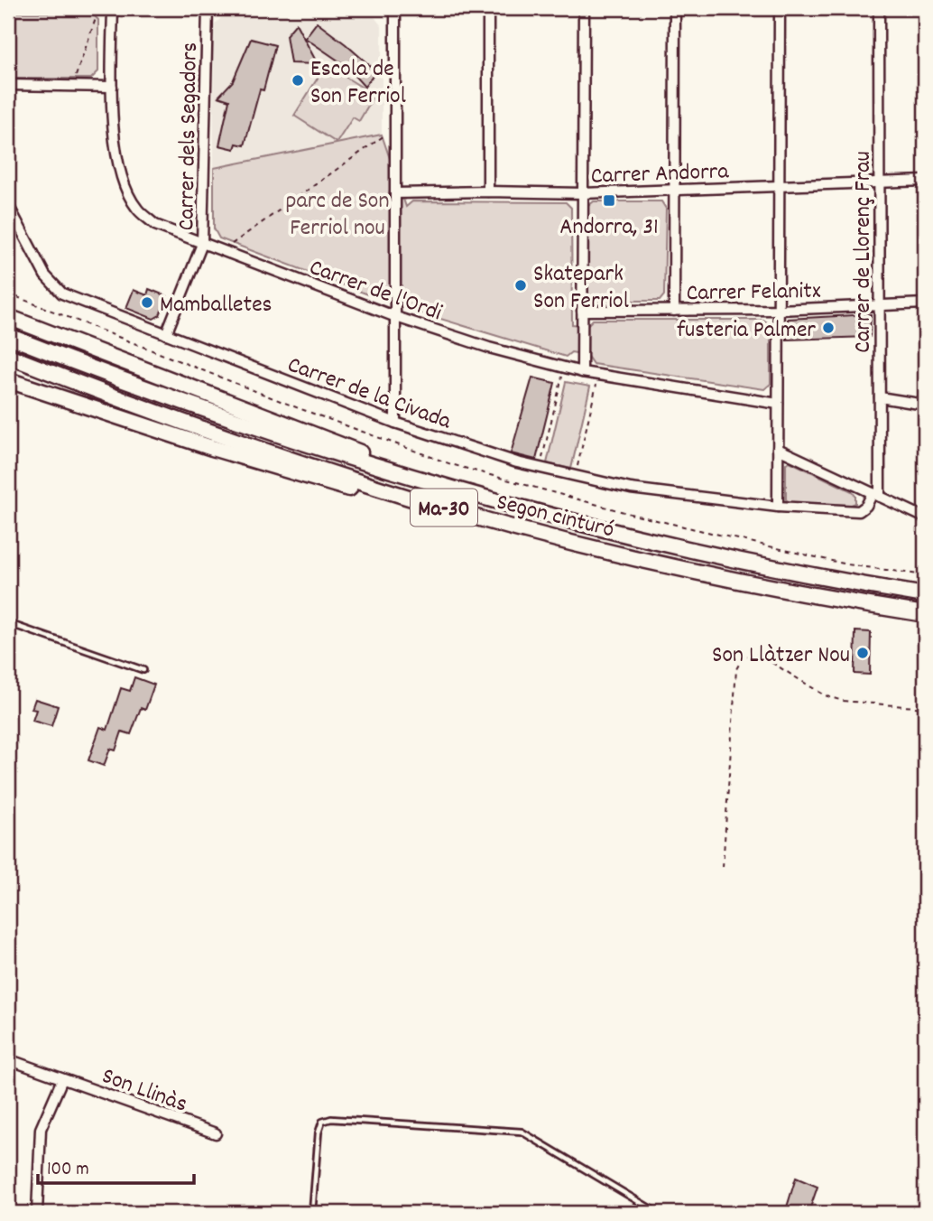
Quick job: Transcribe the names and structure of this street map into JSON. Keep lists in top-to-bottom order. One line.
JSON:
{"streets":{"highway":["Ma-30","Segon cinturó"],"street":["Carrer dels Segadors","Carrer Andorra","Carrer de Llorenç Frau","Carrer de l'Ordi","Carrer Felanitx","Carrer de la Civada","Son Llinàs"]},"crossings":[["Carrer dels Segadors","Carrer de l'Ordi"],["Carrer dels Segadors","Carrer de la Civada"],["Carrer Andorra","Carrer de Llorenç Frau"],["Carrer de Llorenç Frau","Carrer Felanitx"],["Carrer de Llorenç Frau","Carrer de la Civada"],["Ma-30","Segon cinturó"]],"parks":["parc de Son Ferriol nou"],"places":{"other":["Escola de Son Ferriol","Skatepark Son Ferriol","Mamballetes","fusteria Palmer","Son Llàtzer Nou"],"transit":["Andorra, 31"]},"scale_bar":"100 m"}
